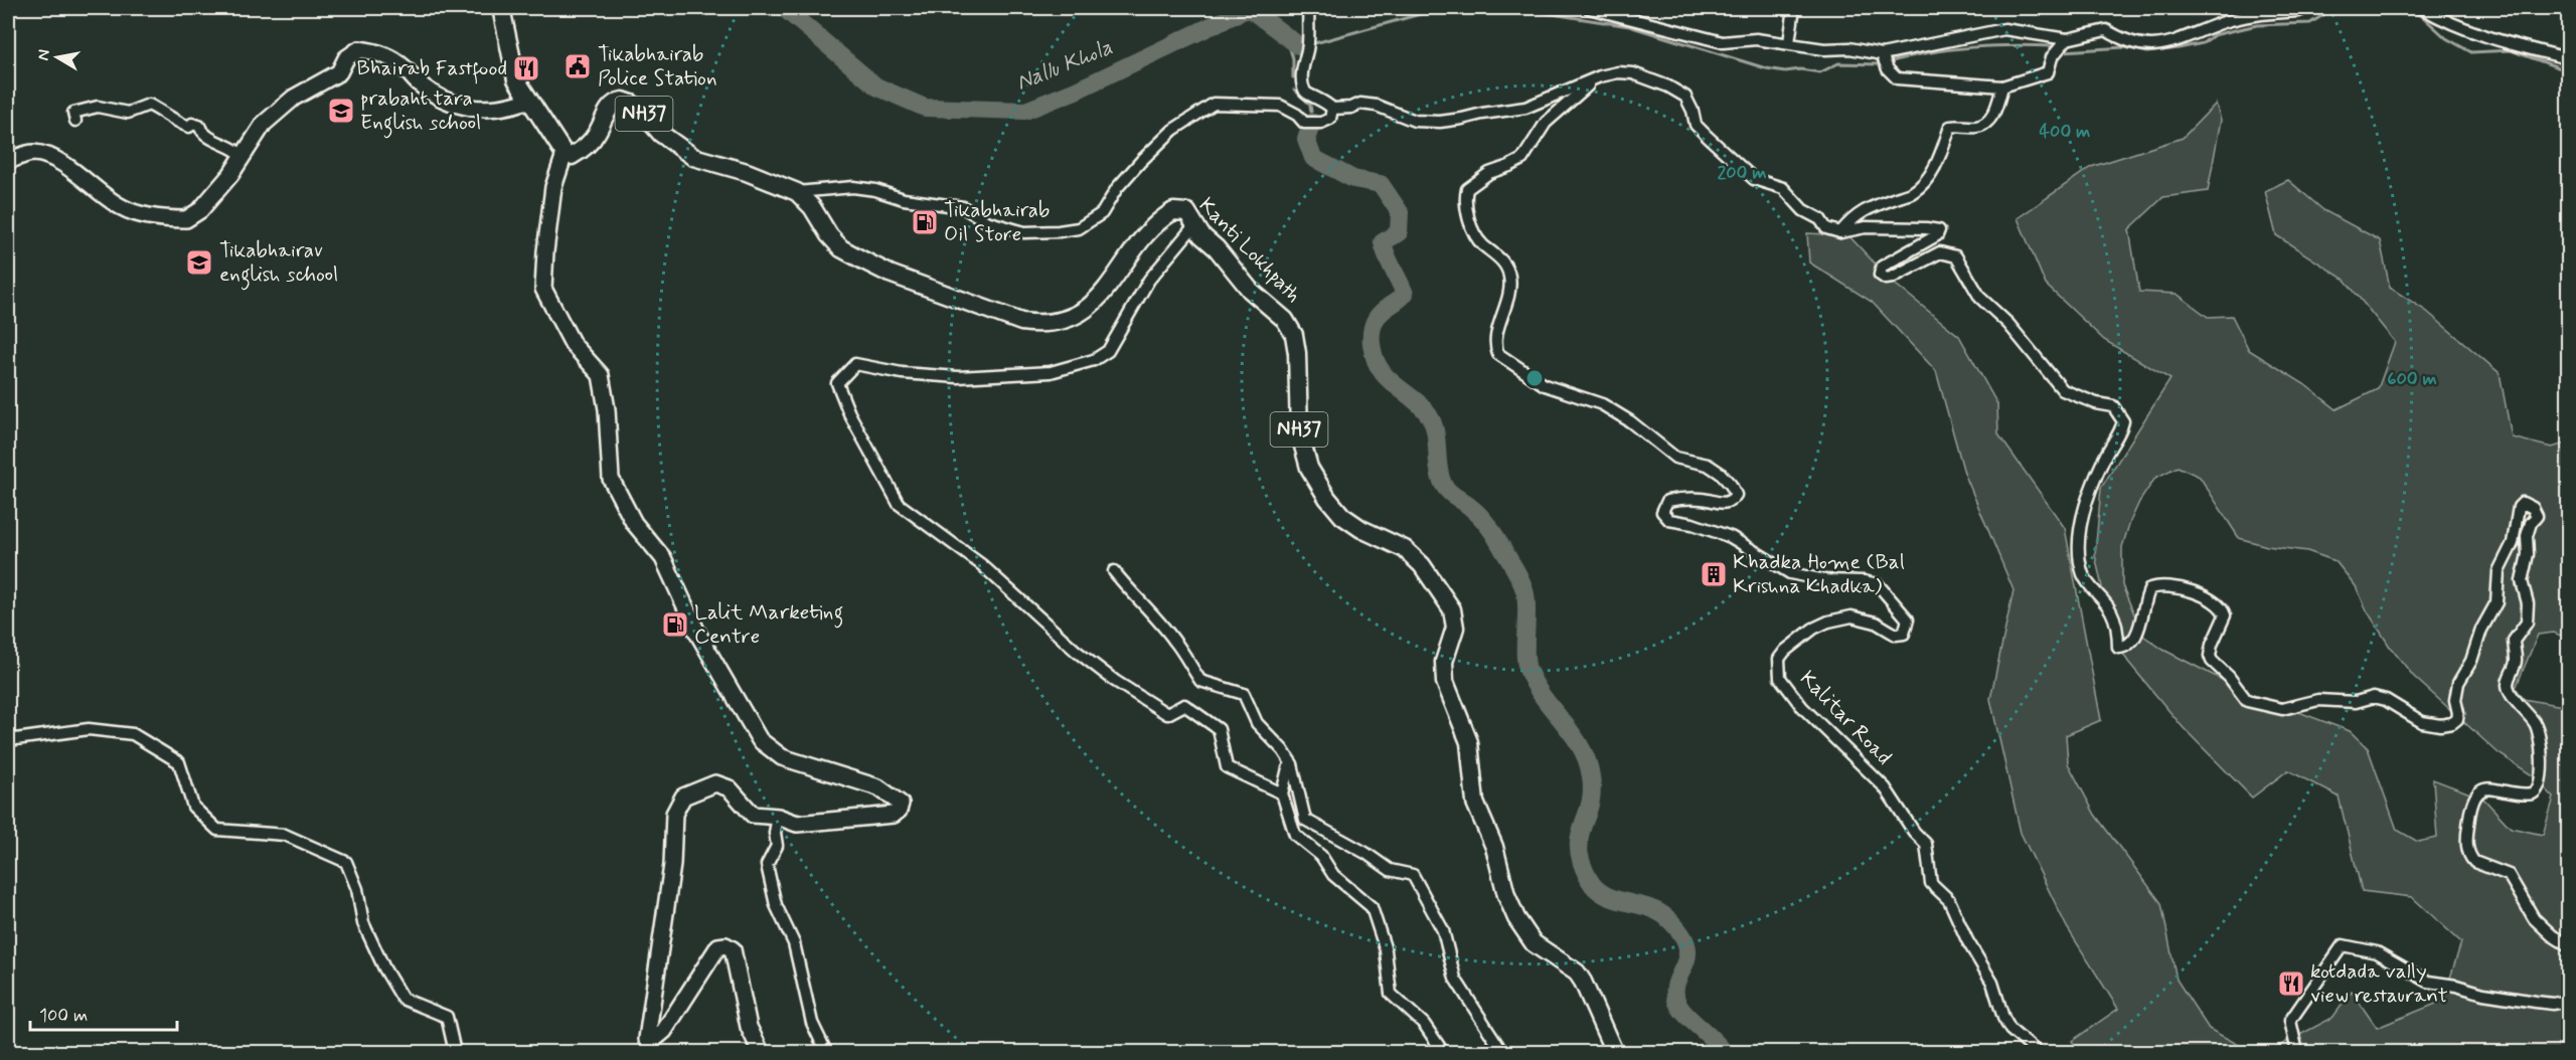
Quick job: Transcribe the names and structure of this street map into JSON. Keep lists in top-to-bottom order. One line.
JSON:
{"streets":{"main road":["NH37","Kanti Lokhpath"],"street":["Kalitar Road"]},"water":["Nallu Khola"],"places":{"public building":["Tikabhairab Police Station"],"restaurant":["Bhairab Fastfood","kotdada vally view restaurant"],"school or university":["prabaht tara English school","Tikabhairav english school"],"fuel station":["Tikabhairab Oil Store","Lalit Marketing Centre"],"building":["Khadka Home (Bal Krishna Khadka)"]},"scale_bar":"100 m","north":"left","rings":["400 m","200 m","600 m"]}
